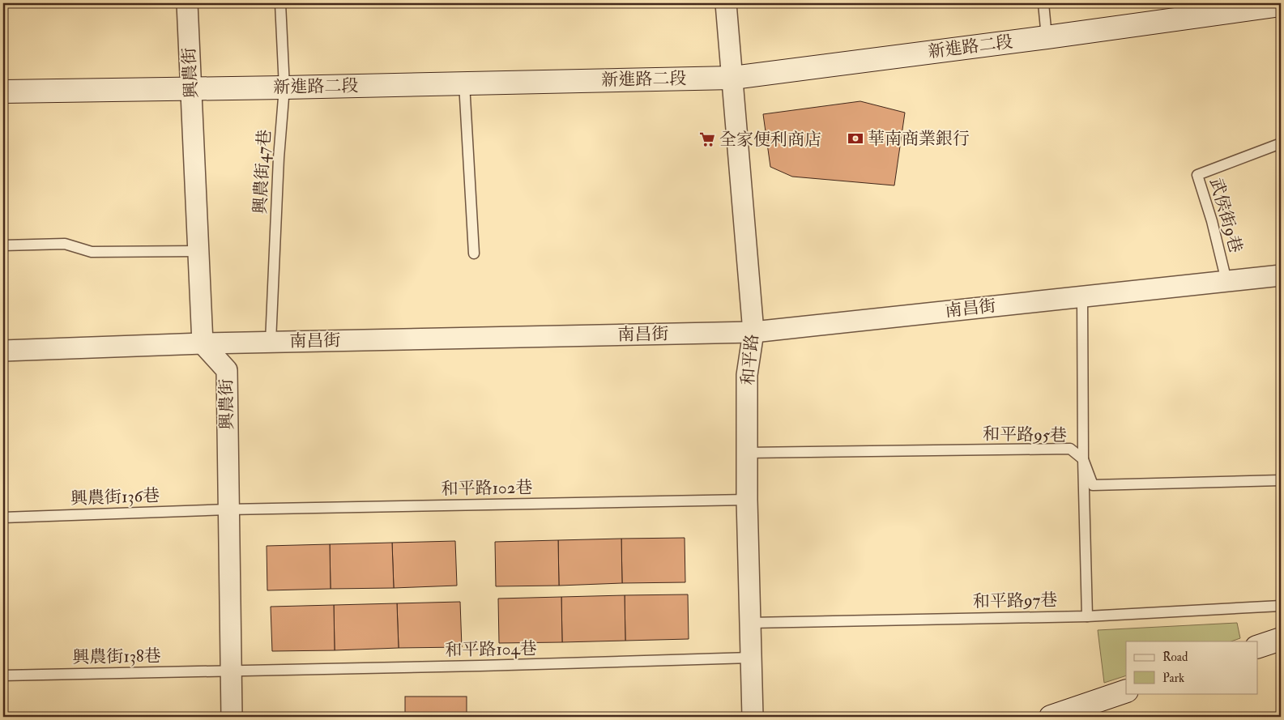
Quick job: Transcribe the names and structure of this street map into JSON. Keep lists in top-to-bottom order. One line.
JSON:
{"streets":{"street":["新進路二段","興農街","南昌街","和平路"],"lane":["興農街47巷","武侯街9巷","和平路95巷","和平路102巷","興農街136巷","和平路97巷","和平路104巷","興農街138巷"]},"crossings":[["新進路二段","興農街"],["新進路二段","興農街47巷"],["新進路二段","和平路"],["興農街","南昌街"],["興農街","和平路102巷"],["興農街","興農街136巷"],["興農街","和平路104巷"],["興農街","興農街138巷"],["興農街47巷","南昌街"],["武侯街9巷","南昌街"],["南昌街","和平路"],["和平路","和平路95巷"],["和平路","和平路102巷"],["和平路","和平路97巷"],["和平路","和平路104巷"],["和平路102巷","興農街136巷"],["和平路104巷","興農街138巷"]],"places":{"bank":["華南商業銀行"],"supermarket":["全家便利商店"]},"legend":["Road","Park"]}
